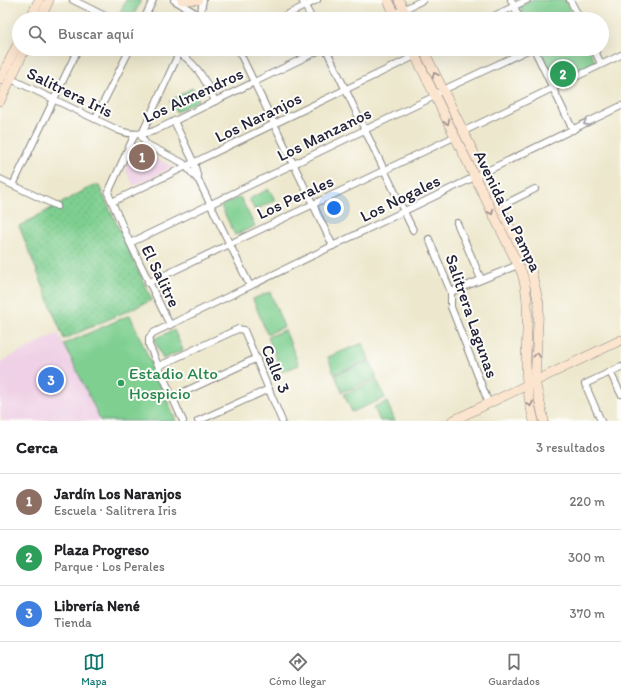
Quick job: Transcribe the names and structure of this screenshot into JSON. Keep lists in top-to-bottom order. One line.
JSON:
{"streets":{"street":["Salitrera Iris","Los Almendros","Los Naranjos","Los Manzanos","Los Perales","Los Nogales","Avenida La Pampa","El Salitre","Salitrera Lagunas","Calle 3"]},"crossings":[["Salitrera Iris","Los Almendros"],["Los Almendros","El Salitre"],["Los Naranjos","El Salitre"],["Los Manzanos","Avenida La Pampa"],["Los Manzanos","El Salitre"],["Los Perales","Avenida La Pampa"],["Los Perales","El Salitre"],["Los Nogales","Avenida La Pampa"],["Los Nogales","El Salitre"],["El Salitre","Calle 3"]],"places":["Estadio Alto Hospicio"],"page":{"search":"Buscar aquí","pins":["2","1","3"],"heading":["Cerca","3 resultados"],"list":[{"mark":"1","name":"Jardín Los Naranjos","note":"Escuela · Salitrera Iris","value":"220 m"},{"mark":"2","name":"Plaza Progreso","note":"Parque · Los Perales","value":"300 m"},{"mark":"3","name":"Librería Nené","note":"Tienda","value":"370 m"}],"nav":["Mapa","Cómo llegar","Guardados"]}}
